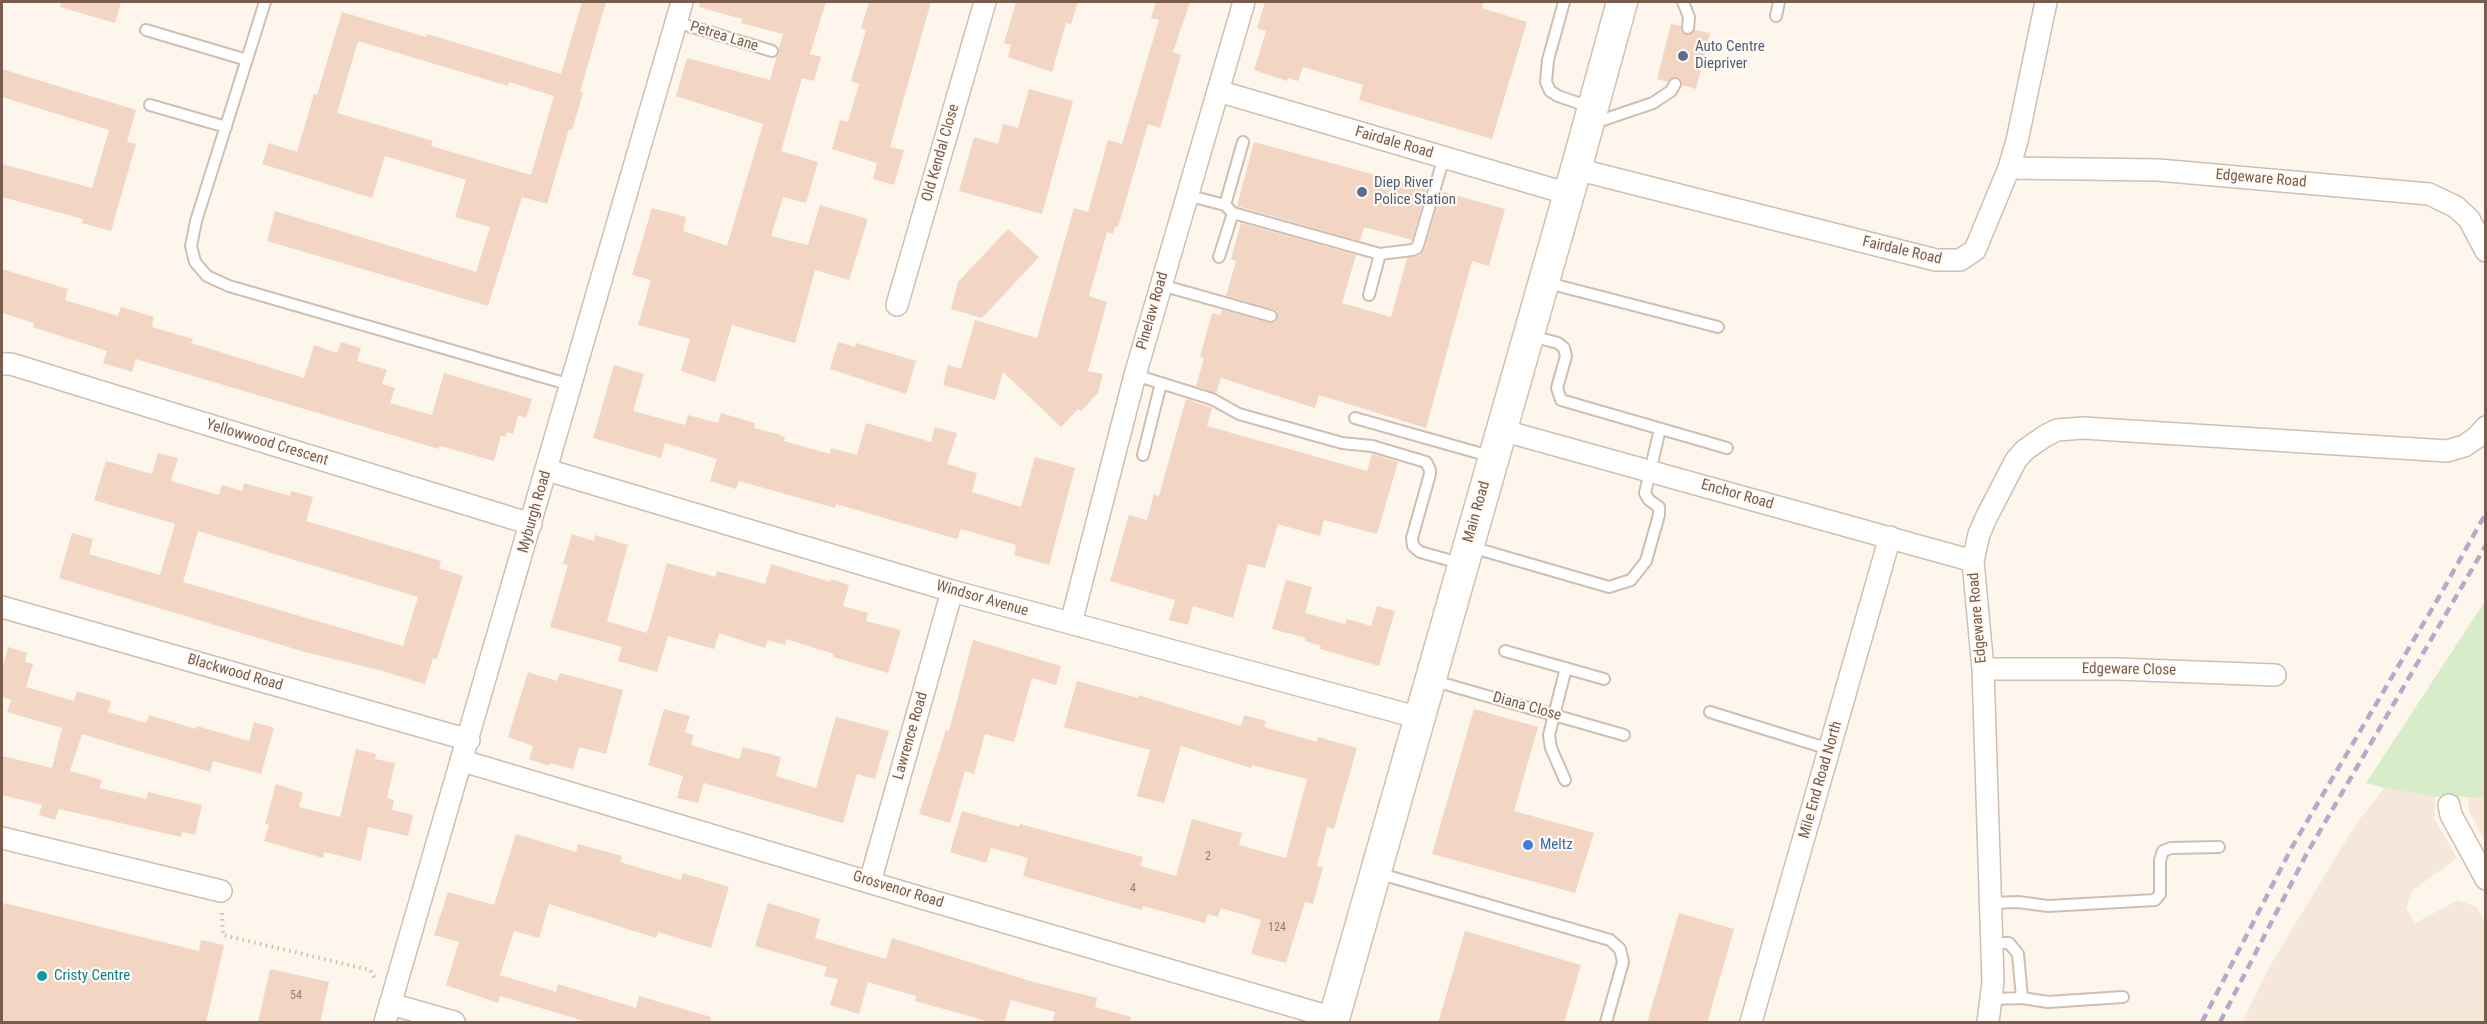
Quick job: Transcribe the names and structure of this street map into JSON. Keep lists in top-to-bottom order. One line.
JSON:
{"streets":{"main road":["Main Road"],"street":["Fairdale Road","Old Kendal Close","Edgeware Road","Pinelaw Road","Yellowwood Crescent","Enchor Road","Myburgh Road","Windsor Avenue","Edgeware Close","Blackwood Road","Lawrence Road","Mile End Road North","Grosvenor Road"],"lane":["Petrea Lane","Diana Close"]},"crossings":[["Petrea Lane","Myburgh Road"],["Fairdale Road","Edgeware Road"],["Fairdale Road","Pinelaw Road"],["Fairdale Road","Main Road"],["Edgeware Road","Enchor Road"],["Edgeware Road","Edgeware Close"],["Pinelaw Road","Windsor Avenue"],["Yellowwood Crescent","Myburgh Road"],["Enchor Road","Main Road"],["Enchor Road","Mile End Road North"],["Myburgh Road","Windsor Avenue"],["Myburgh Road","Blackwood Road"],["Myburgh Road","Grosvenor Road"],["Main Road","Windsor Avenue"],["Main Road","Diana Close"],["Main Road","Grosvenor Road"],["Windsor Avenue","Lawrence Road"],["Lawrence Road","Grosvenor Road"]],"places":["Auto Centre Diepriver","Diep River Police Station","Meltz","Cristy Centre"],"house_numbers":["2","4","124","54"]}
